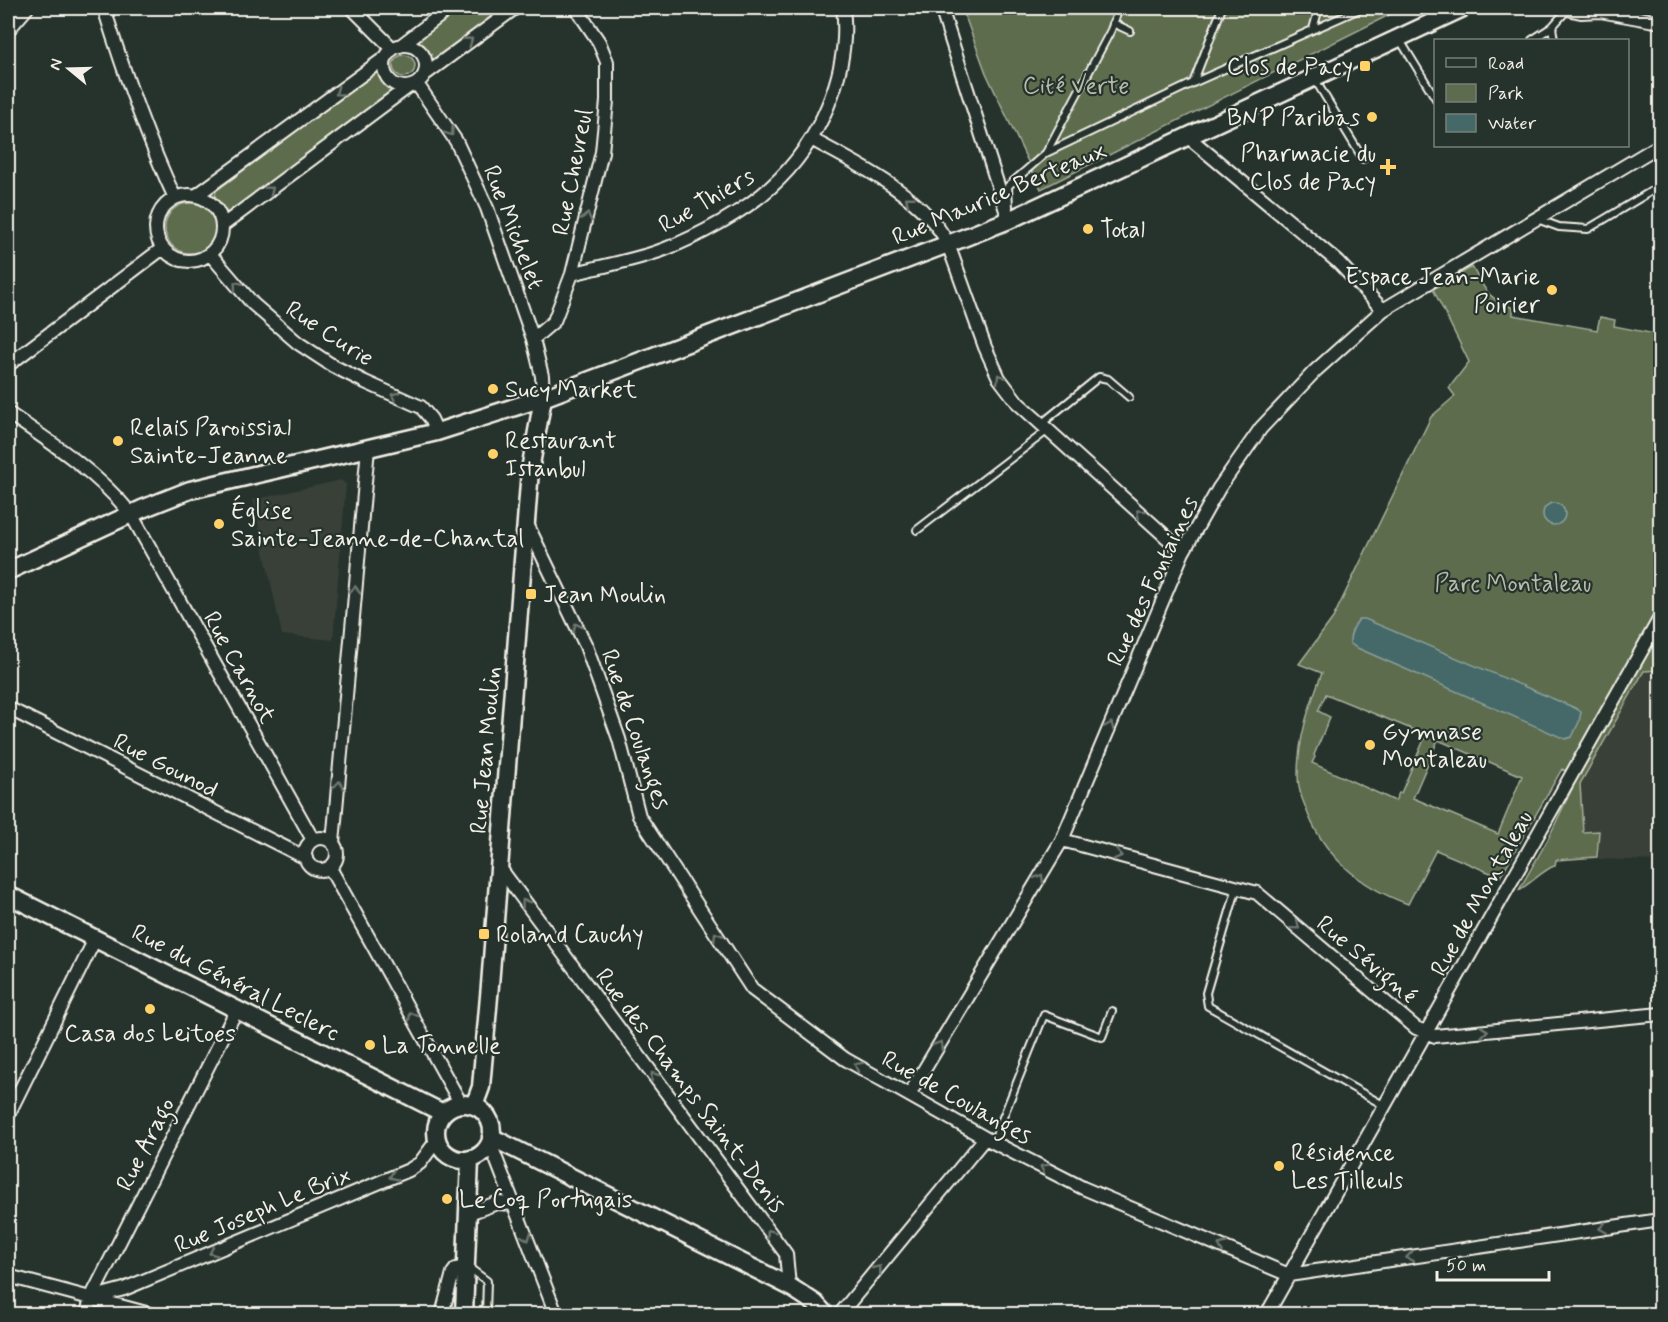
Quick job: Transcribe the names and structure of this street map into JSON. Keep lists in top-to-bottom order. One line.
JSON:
{"streets":{"street":["Rue Chevreul","Rue Maurice Berteaux","Rue Thiers","Rue Michelet","Rue Curie","Rue des Fontaines","Rue Carnot","Rue de Coulanges","Rue Jean Moulin","Rue Gounod","Rue de Montaleau","Rue Sévigné","Rue du Général Leclerc","Rue des Champs Saint-Denis","Rue Arago","Rue Joseph Le Brix"]},"crossings":[["Rue Chevreul","Rue Thiers"],["Rue Chevreul","Rue Michelet"],["Rue Maurice Berteaux","Rue Michelet"],["Rue Maurice Berteaux","Rue Curie"],["Rue Maurice Berteaux","Rue Carnot"],["Rue Maurice Berteaux","Rue Jean Moulin"],["Rue Michelet","Rue Jean Moulin"],["Rue des Fontaines","Rue de Coulanges"],["Rue des Fontaines","Rue Sévigné"],["Rue Carnot","Rue Gounod"],["Rue de Coulanges","Rue Jean Moulin"],["Rue de Coulanges","Rue de Montaleau"],["Rue Jean Moulin","Rue du Général Leclerc"],["Rue Jean Moulin","Rue des Champs Saint-Denis"],["Rue Jean Moulin","Rue Joseph Le Brix"],["Rue de Montaleau","Rue Sévigné"],["Rue du Général Leclerc","Rue Arago"],["Rue du Général Leclerc","Rue Joseph Le Brix"],["Rue Arago","Rue Joseph Le Brix"]],"one_way":["Rue Chevreul","Rue Michelet","Rue Curie","Rue des Fontaines","Rue de Coulanges","Rue Sévigné","Rue des Champs Saint-Denis","Rue Joseph Le Brix"],"parks":["Cité Verte","Parc Montaleau"],"places":{"transit":["Clos de Pacy","Jean Moulin","Roland Cauchy"],"other":["BNP Paribas","Total","Espace Jean-Marie Poirier","Sucy Market","Relais Paroissial Sainte-Jeanne","Restaurant Istanbul","Église Sainte-Jeanne-de-Chantal","Gymnase Montaleau","Casa dos Leitoes","La Tonnelle","Résidence Les Tilleuls","Le Coq Portugais"],"health":["Pharmacie du Clos de Pacy"]},"legend":["Road","Park","Water"],"scale_bar":"50 m","north":"left"}
